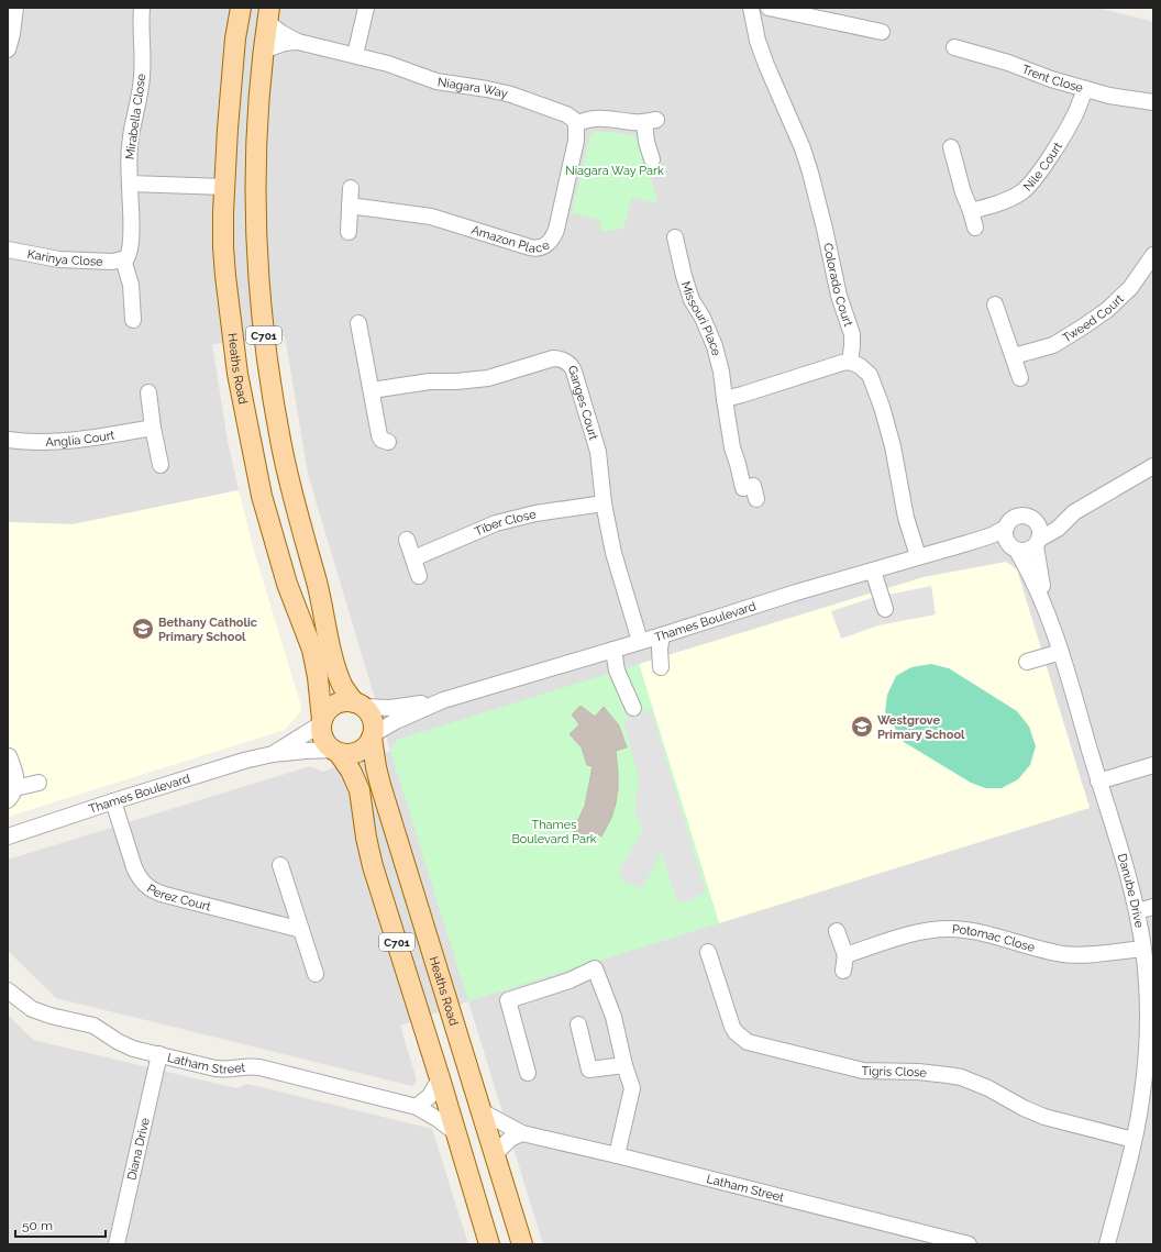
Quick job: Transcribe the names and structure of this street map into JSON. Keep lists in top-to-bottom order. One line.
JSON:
{"streets":{"main road":["C701","Heaths Road"],"street":["Trent Close","Niagara Way","Mirabella Close","Nile Court","Amazon Place","Karinya Close","Colorado Court","Tweed Court","Missouri Place","Ganges Court","Anglia Court","Tiber Close","Thames Boulevard","Danube Drive","Perez Court","Potomac Close","Latham Street","Tigris Close","Diana Drive"]},"crossings":[["Trent Close","Nile Court"],["Niagara Way","Amazon Place"],["Niagara Way","C701"],["C701","Heaths Road"],["C701","Thames Boulevard"],["C701","Latham Street"],["Heaths Road","Thames Boulevard"],["Heaths Road","Latham Street"],["Ganges Court","Tiber Close"],["Ganges Court","Thames Boulevard"],["Thames Boulevard","Danube Drive"],["Thames Boulevard","Perez Court"],["Danube Drive","Potomac Close"],["Danube Drive","Tigris Close"],["Latham Street","Diana Drive"]],"parks":["Niagara Way Park","Thames Boulevard Park"],"places":{"school or university":["Bethany Catholic Primary School","Westgrove Primary School"]},"scale_bar":"50 m"}
